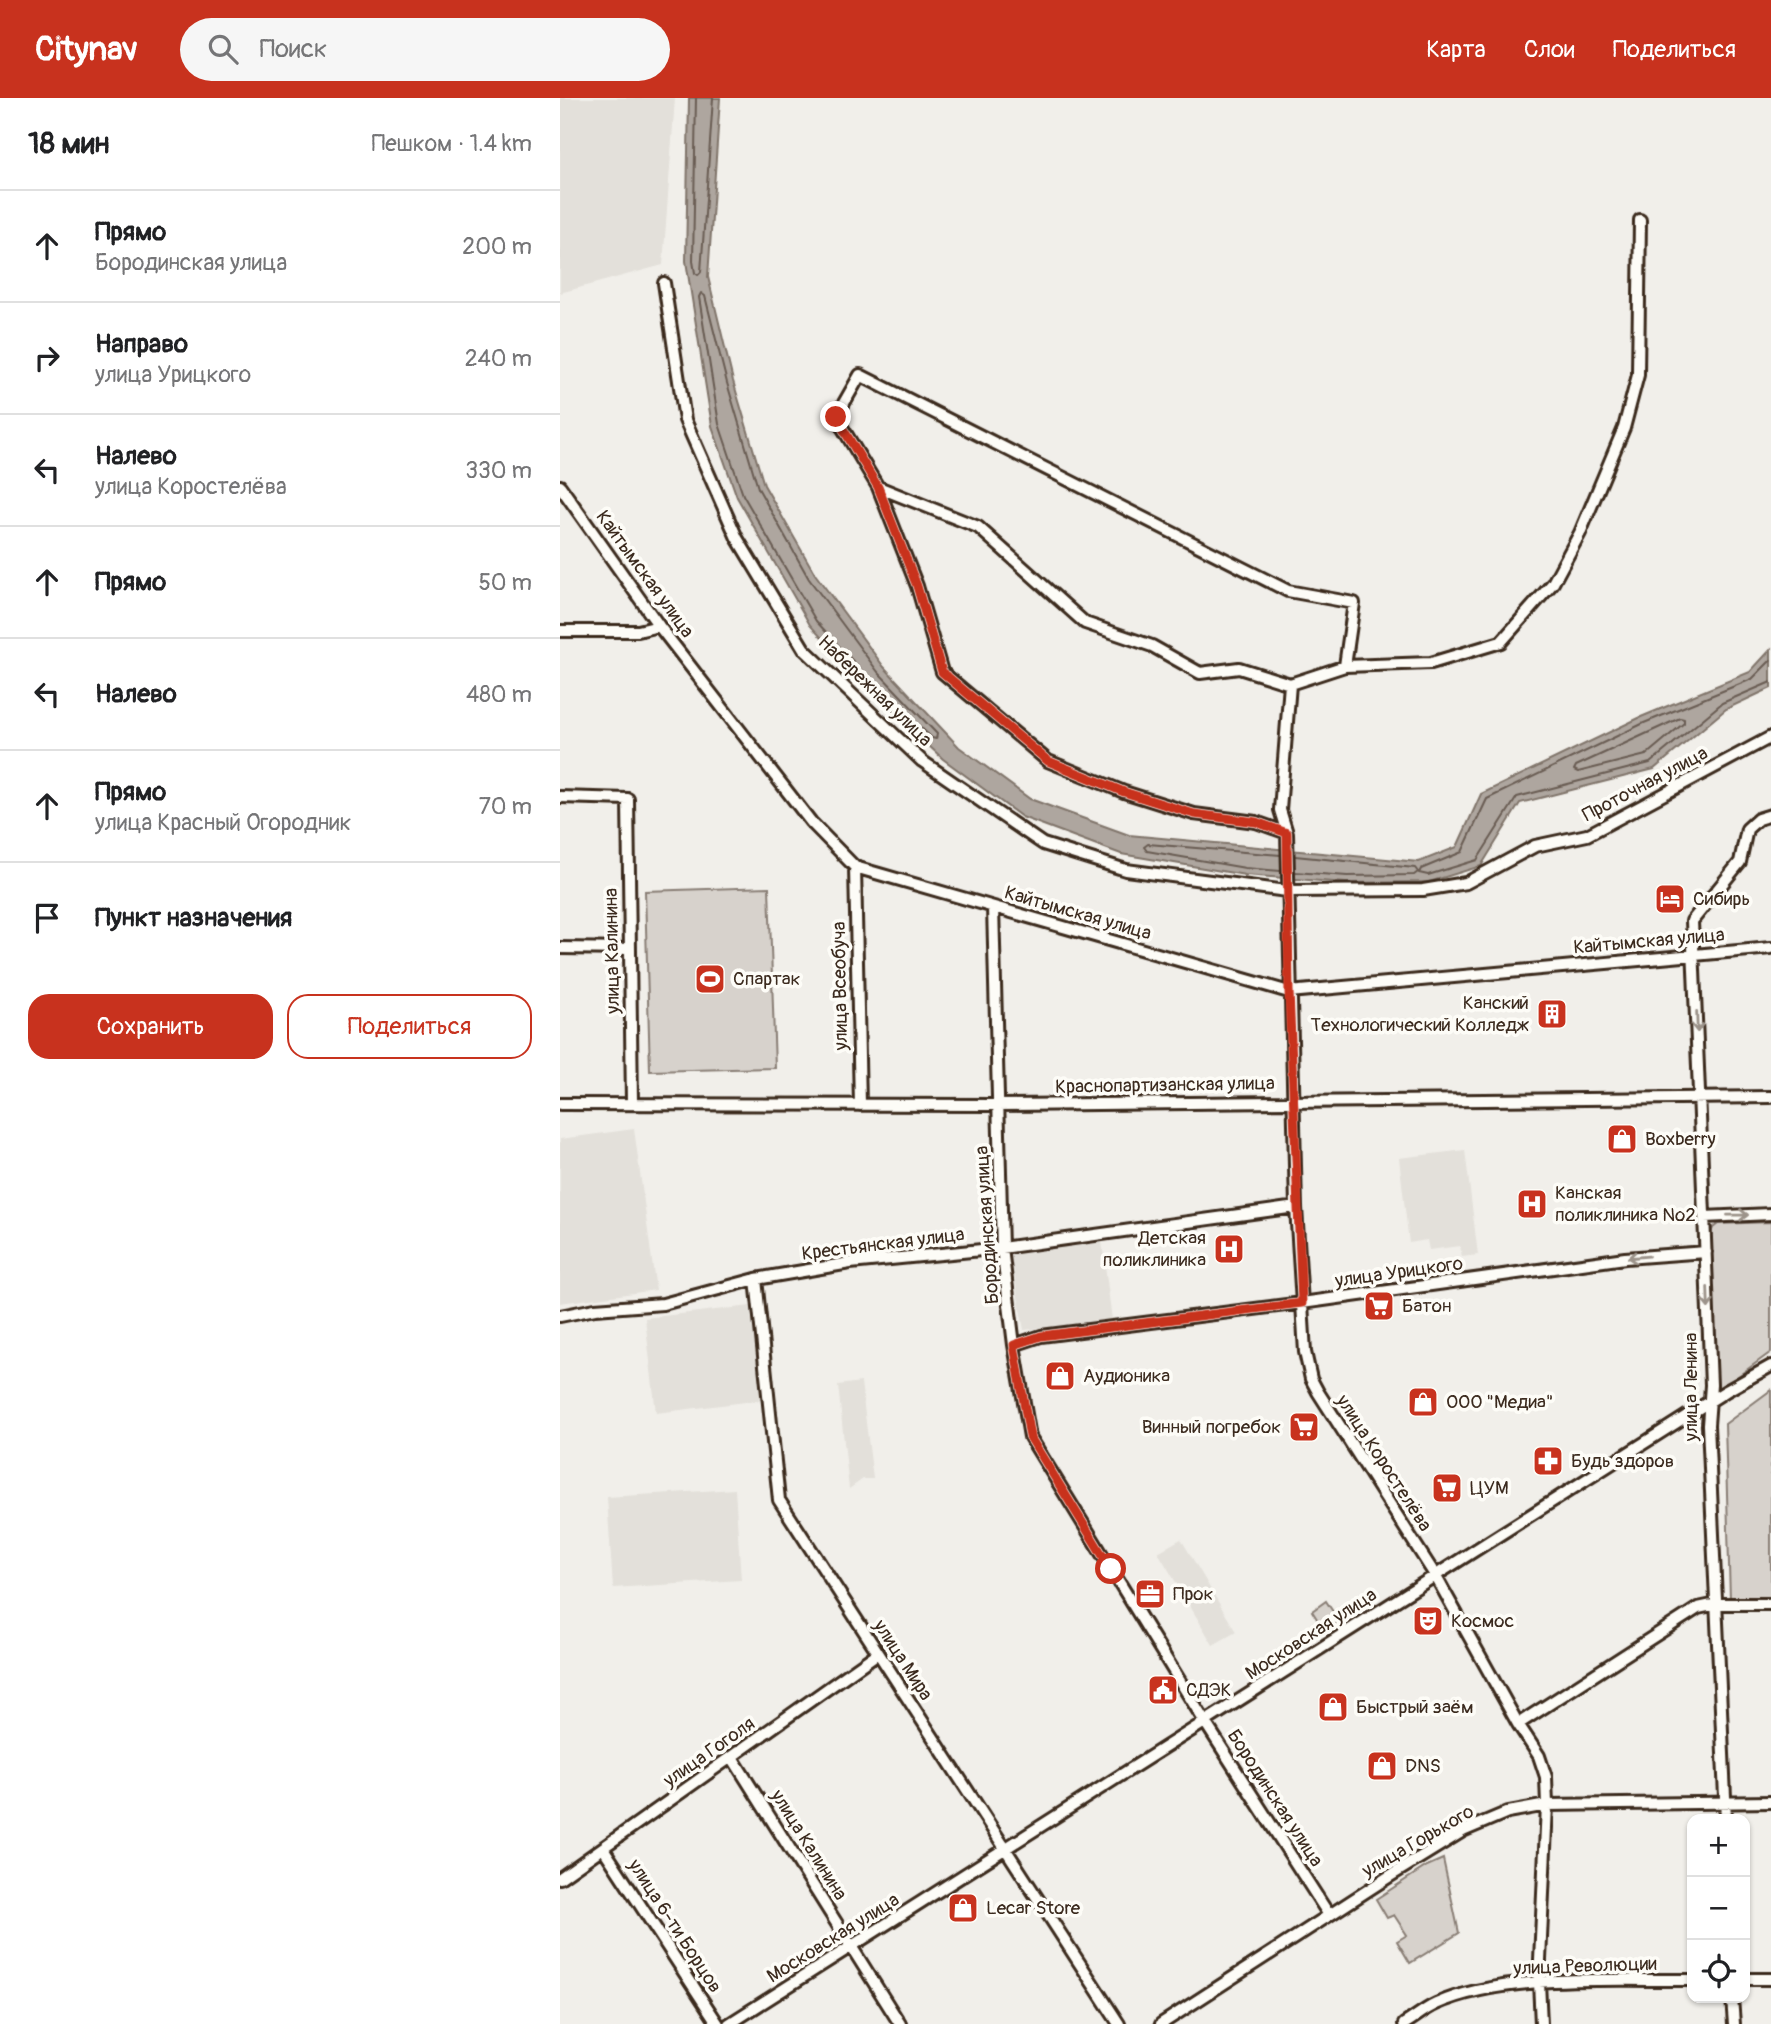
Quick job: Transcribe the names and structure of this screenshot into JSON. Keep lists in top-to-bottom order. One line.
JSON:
{"streets":{"street":["Кайтымская улица","Набережная улица","Проточная улица","улица Калинина","улица Всеобуча","Краснопартизанская улица","Бородинская улица","Крестьянская улица","улица Урицкого","улица Ленина","улица Коростелёва","Московская улица","улица Мира","улица Гоголя","улица Горького","улица 6-ти Борцов","улица Революции"]},"crossings":[["Кайтымская улица","улица Всеобуча"],["Кайтымская улица","Бородинская улица"],["Кайтымская улица","улица Ленина"],["Кайтымская улица","улица Коростелёва"],["Набережная улица","Проточная улица"],["Набережная улица","улица Коростелёва"],["Проточная улица","улица Коростелёва"],["улица Калинина","Краснопартизанская улица"],["улица Калинина","Московская улица"],["улица Калинина","улица Гоголя"],["улица Всеобуча","Краснопартизанская улица"],["Краснопартизанская улица","Бородинская улица"],["Краснопартизанская улица","улица Ленина"],["Краснопартизанская улица","улица Коростелёва"],["Бородинская улица","Крестьянская улица"],["Бородинская улица","улица Урицкого"],["Бородинская улица","Московская улица"],["Бородинская улица","улица Горького"],["Крестьянская улица","улица Коростелёва"],["Крестьянская улица","улица Мира"],["улица Урицкого","улица Ленина"],["улица Урицкого","улица Коростелёва"],["улица Ленина","Московская улица"],["улица Ленина","улица Горького"],["улица Коростелёва","Московская улица"],["улица Коростелёва","улица Горького"],["улица Коростелёва","улица Революции"],["Московская улица","улица Мира"],["улица Мира","улица Гоголя"],["улица Гоголя","улица 6-ти Борцов"]],"one_way":["улица Урицкого"],"places":{"hotel":["Сибирь"],"sports":["Спартак"],"building":["Канский Технологический Колледж"],"shop":["Boxberry","Аудионика","ООО \"Медиа\"","Быстрый заём","DNS","Lecar Store"],"hospital":["Канская поликлиника №2","Детская поликлиника"],"supermarket":["Батон","Винный погребок","ЦУМ"],"pharmacy":["Будь здоров"],"office":["Прок"],"theatre":["Космос"],"public building":["СДЭК"]},"page":{"header":"Citynav","search":"Поиск","nav":["Карта","Слои","Поделиться"],"heading":["18 мин","Пешком · 1.4 km"],"list":[["Прямо","Бородинская улица","200 m"],["Направо","улица Урицкого","240 m"],["Налево","улица Коростелёва","330 m"],["Прямо","50 m"],["Налево","480 m"],["Прямо","улица Красный Огородник","70 m"],"Пункт назначения"],"buttons":["Сохранить","Поделиться"],"map_buttons":["+","−"]}}
